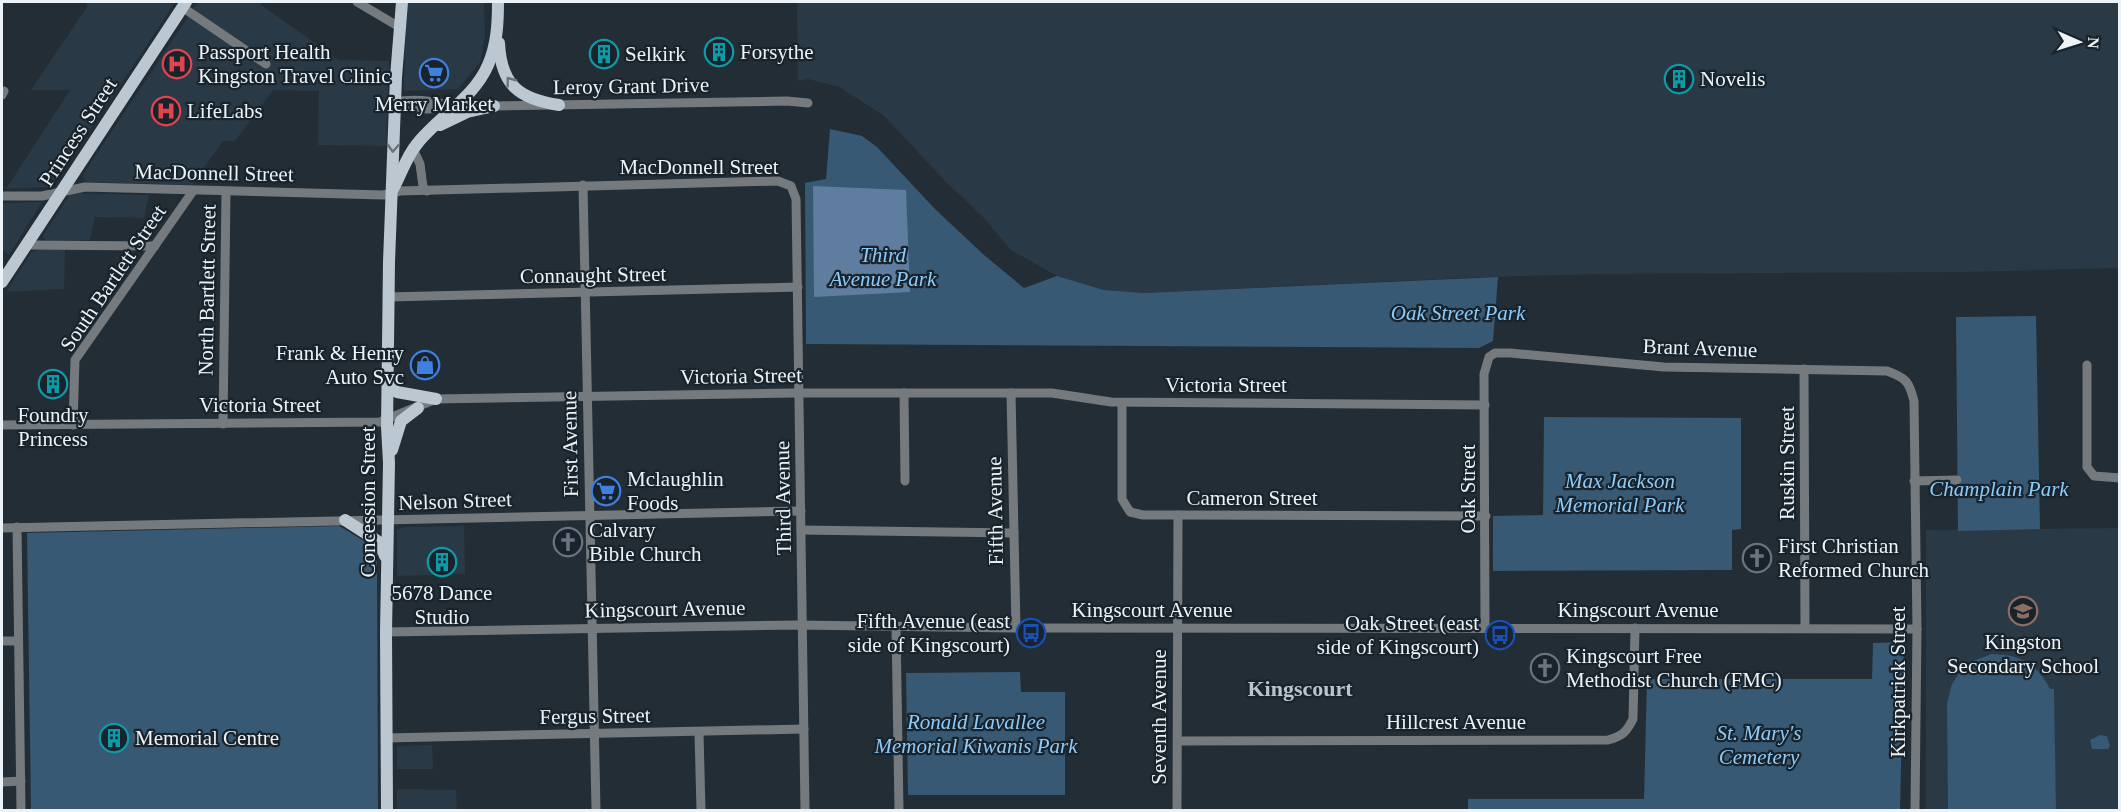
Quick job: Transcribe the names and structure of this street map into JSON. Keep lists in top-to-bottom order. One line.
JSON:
{"streets":{"main road":["Princess Street","Concession Street"],"street":["Leroy Grant Drive","MacDonnell Street","Connaught Street","South Bartlett Street","North Bartlett Street","Brant Avenue","Victoria Street","First Avenue","Ruskin Street","Oak Street","Third Avenue","Cameron Street","Nelson Street","Fifth Avenue","Kingscourt Avenue","Kirkpatrick Street","Fergus Street","Seventh Avenue","Hillcrest Avenue"]},"crossings":[["Leroy Grant Drive","Concession Street"],["Princess Street","MacDonnell Street"],["MacDonnell Street","South Bartlett Street"],["MacDonnell Street","North Bartlett Street"],["MacDonnell Street","First Avenue"],["MacDonnell Street","Third Avenue"],["MacDonnell Street","Concession Street"],["Connaught Street","First Avenue"],["Connaught Street","Third Avenue"],["Connaught Street","Concession Street"],["South Bartlett Street","Victoria Street"],["North Bartlett Street","Victoria Street"],["Brant Avenue","Ruskin Street"],["Brant Avenue","Oak Street"],["Brant Avenue","Kirkpatrick Street"],["Victoria Street","First Avenue"],["Victoria Street","Oak Street"],["Victoria Street","Third Avenue"],["Victoria Street","Cameron Street"],["Victoria Street","Concession Street"],["Victoria Street","Fifth Avenue"],["First Avenue","Nelson Street"],["First Avenue","Kingscourt Avenue"],["First Avenue","Fergus Street"],["Ruskin Street","Kingscourt Avenue"],["Oak Street","Cameron Street"],["Oak Street","Kingscourt Avenue"],["Third Avenue","Nelson Street"],["Third Avenue","Kingscourt Avenue"],["Third Avenue","Fergus Street"],["Cameron Street","Seventh Avenue"],["Nelson Street","Concession Street"],["Concession Street","Kingscourt Avenue"],["Concession Street","Fergus Street"],["Fifth Avenue","Kingscourt Avenue"],["Kingscourt Avenue","Kirkpatrick Street"],["Kingscourt Avenue","Seventh Avenue"],["Kingscourt Avenue","Hillcrest Avenue"],["Seventh Avenue","Hillcrest Avenue"]],"districts":["Kingscourt"],"parks":["Third Avenue Park","Oak Street Park","Max Jackson Memorial Park","Champlain Park","Ronald Lavallee Memorial Kiwanis Park","St. Mary's Cemetery"],"places":{"building":["Forsythe","Selkirk","Novelis","Foundry Princess","5678 Dance Studio","Memorial Centre"],"hospital":["Passport Health Kingston Travel Clinic","LifeLabs"],"supermarket":["Merry Market","Mclaughlin Foods"],"shop":["Frank & Henry Auto Svc"],"church":["Calvary Bible Church","First Christian Reformed Church","Kingscourt Free Methodist Church (FMC)"],"school or university":["Kingston Secondary School"],"bus stop":["Fifth Avenue (east side of Kingscourt)","Oak Street (east side of Kingscourt)"]},"north":"right"}
